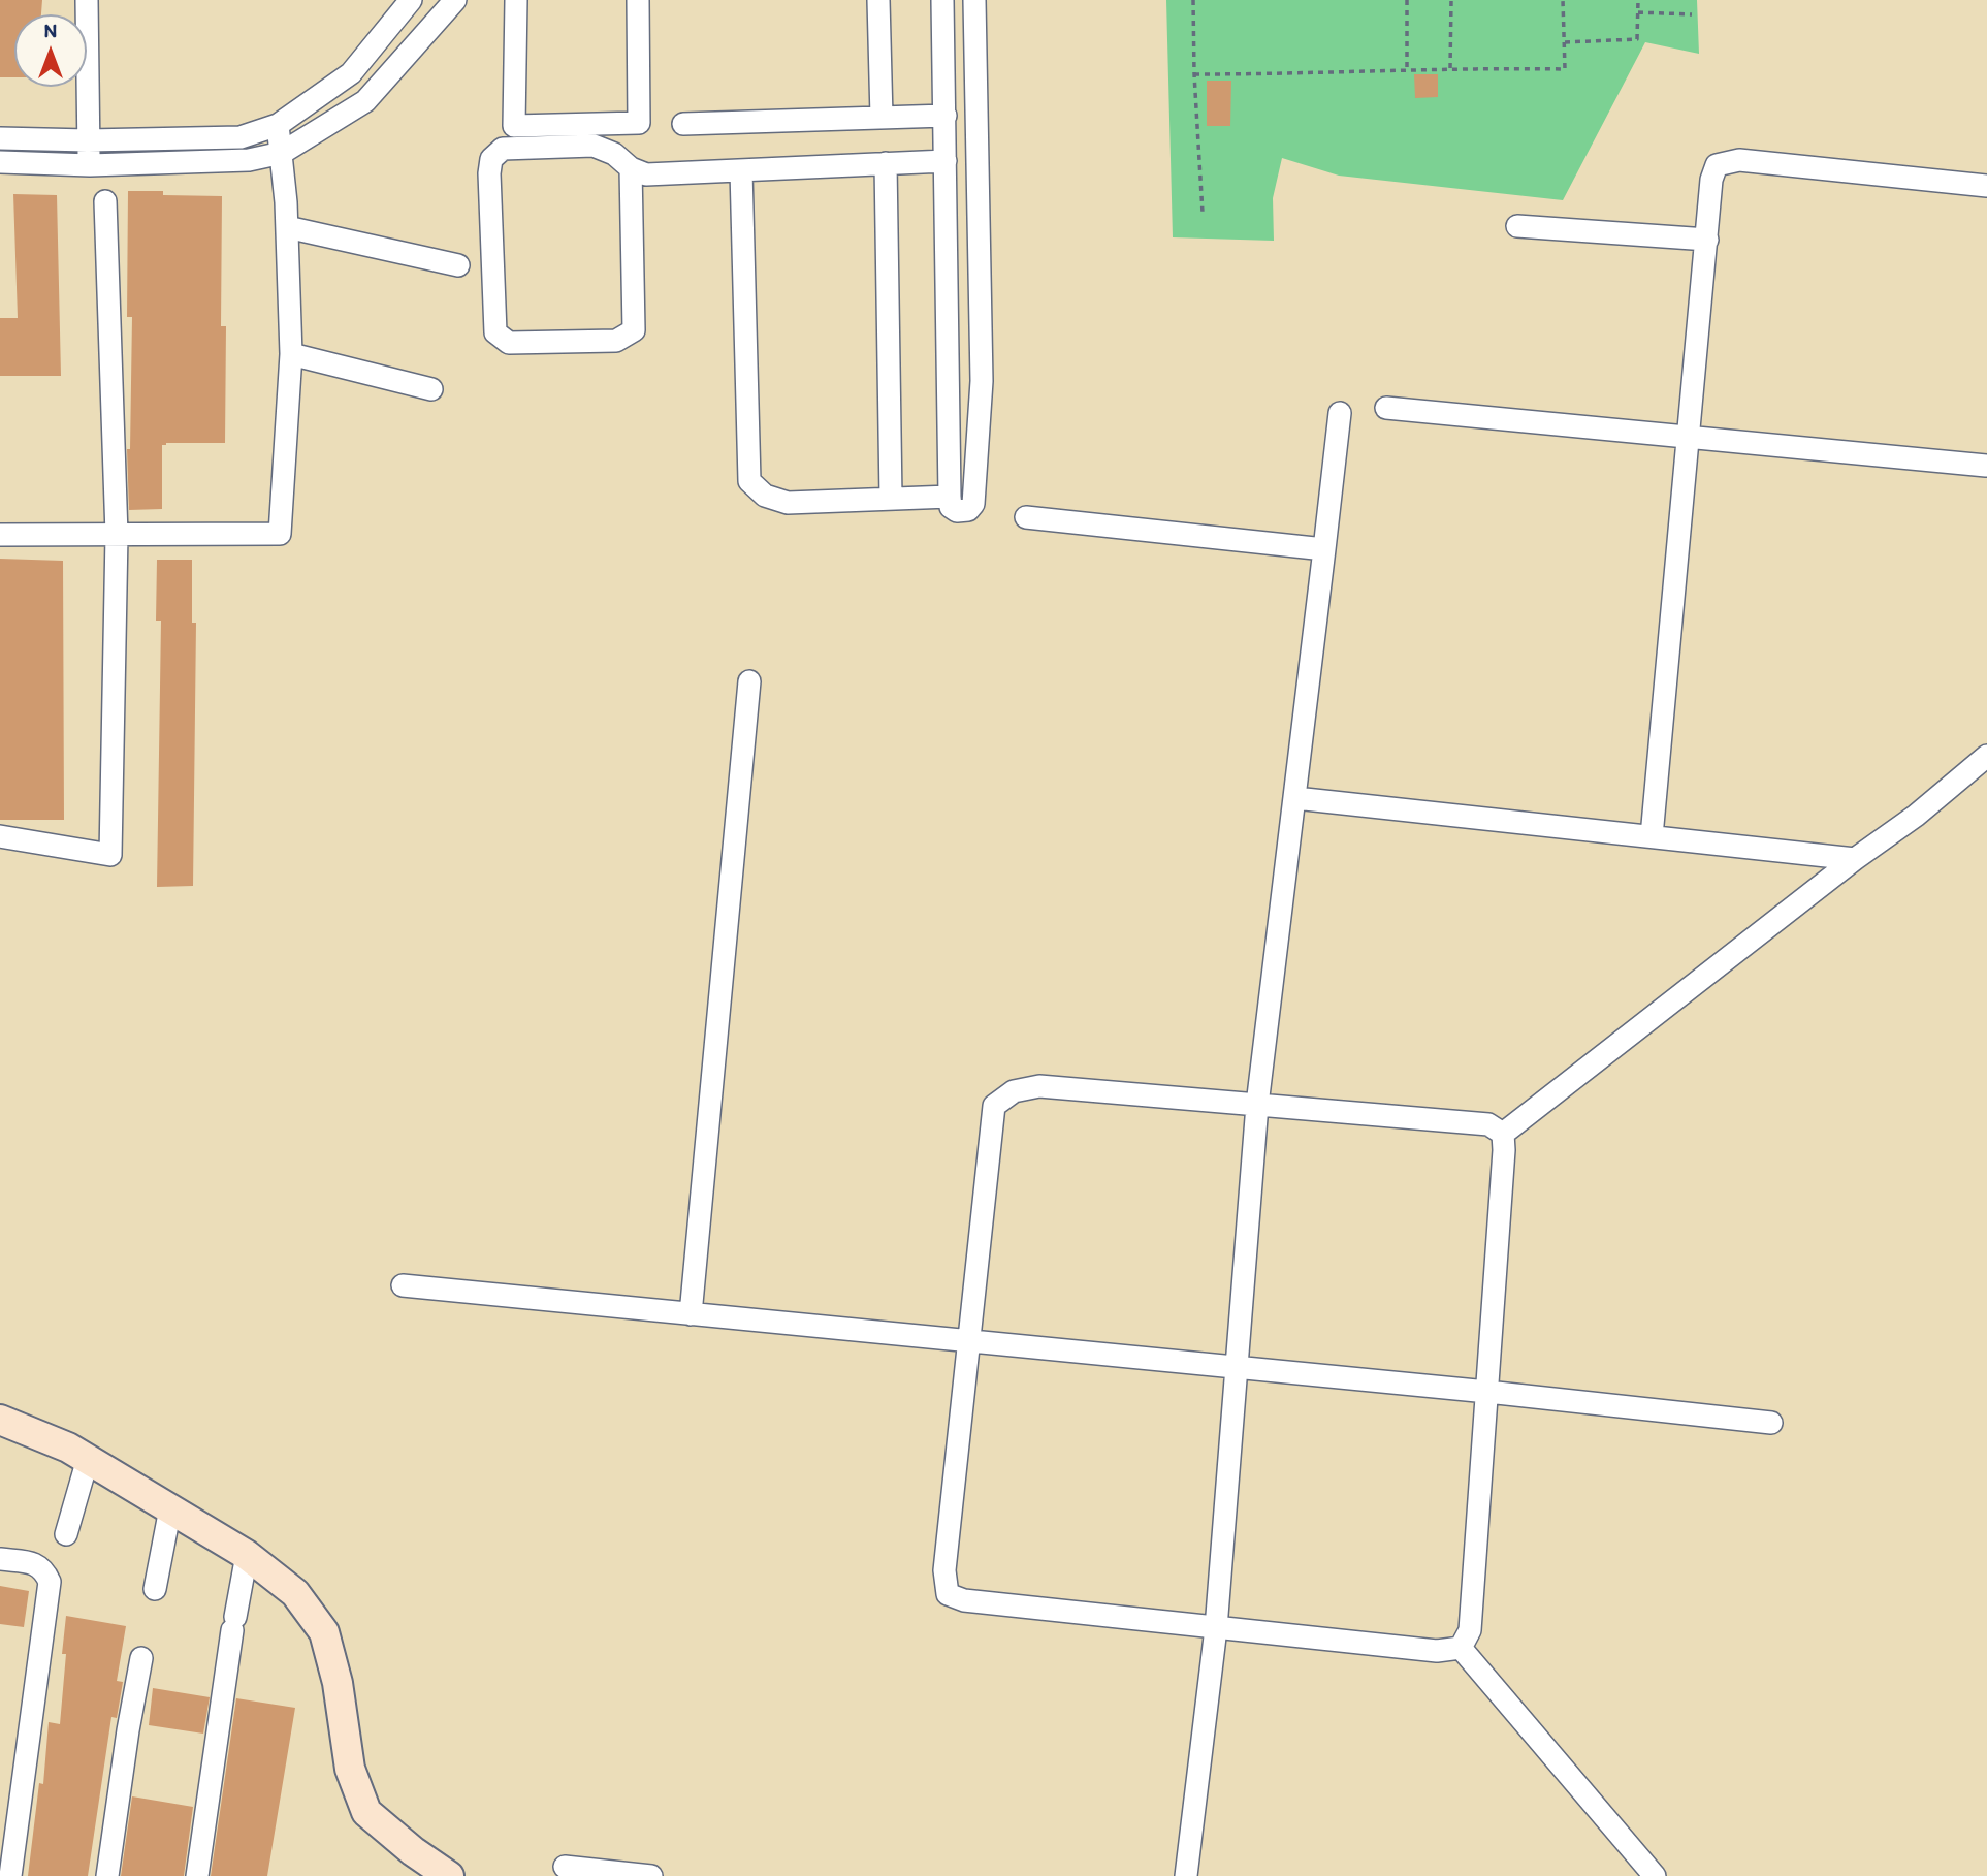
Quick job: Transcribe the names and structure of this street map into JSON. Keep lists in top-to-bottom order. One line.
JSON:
{"north":"top"}
